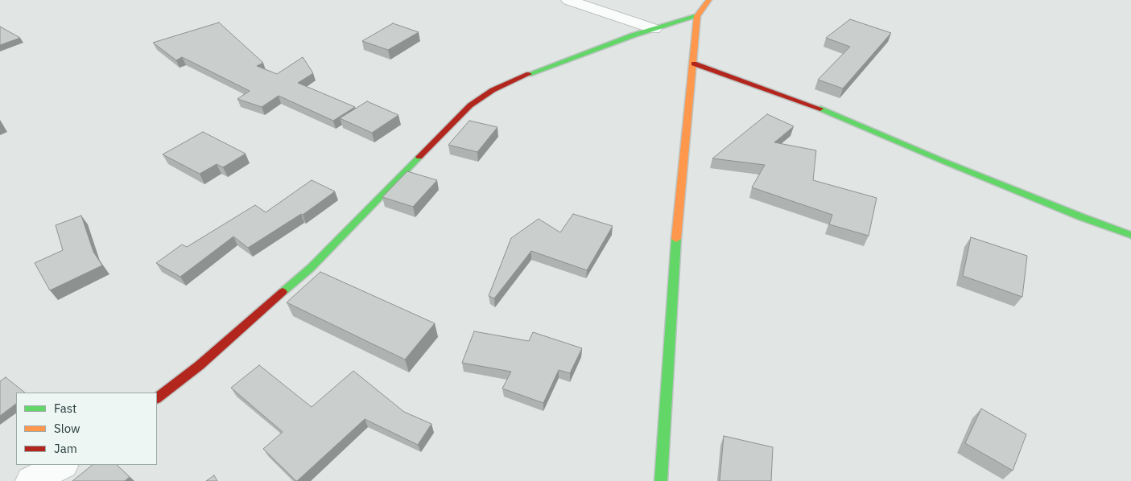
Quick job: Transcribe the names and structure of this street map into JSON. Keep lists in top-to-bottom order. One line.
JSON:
{"legend":["Fast","Slow","Jam"]}
